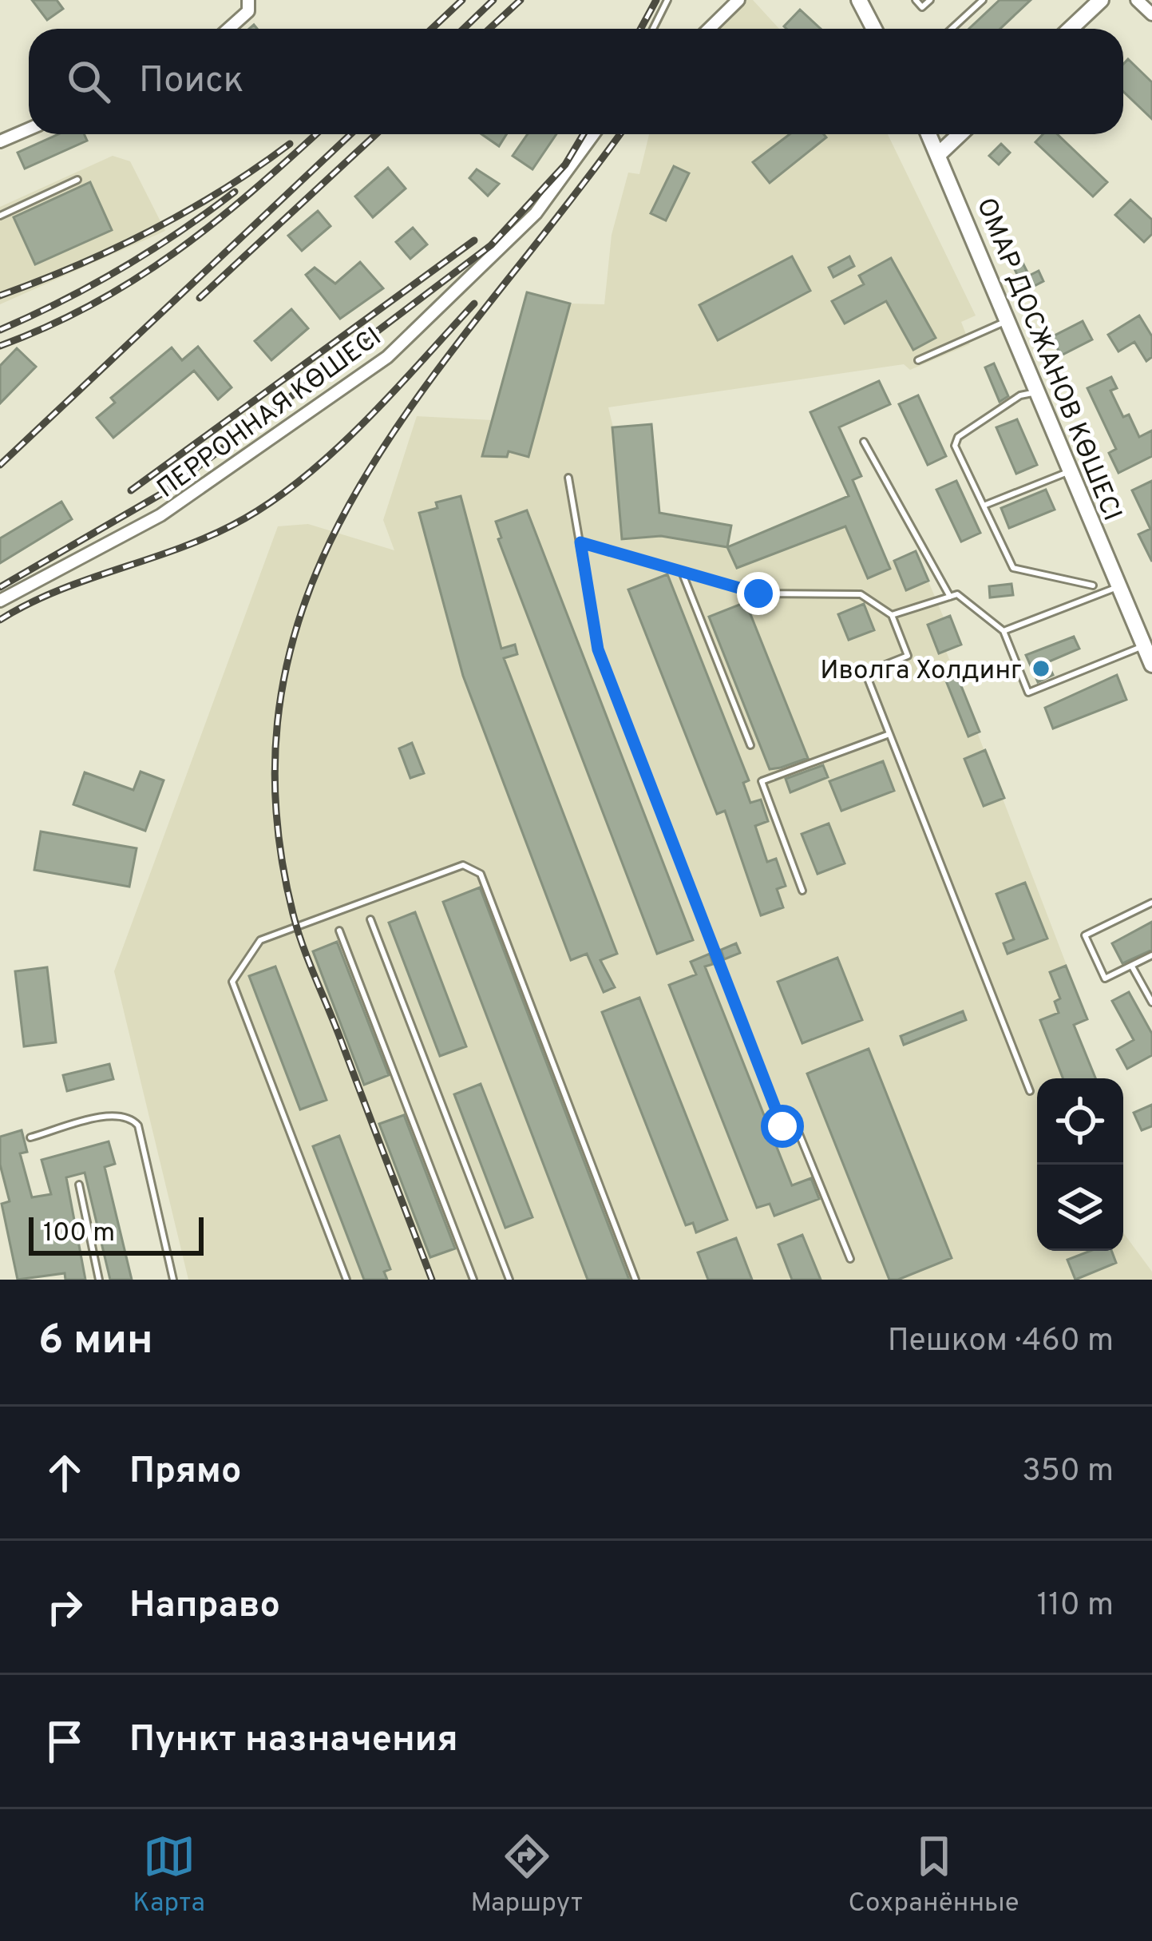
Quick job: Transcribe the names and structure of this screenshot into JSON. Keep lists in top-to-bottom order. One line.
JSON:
{"streets":{"street":["ОМАР ДОСЖАНОВ КӨШЕСІ","ПЕРРОННАЯ КӨШЕСІ"]},"places":["Иволга Холдинг"],"scale_bar":"100 m","page":{"search":"Поиск","scale":"100 m","heading":["6 мин","Пешком · 460 m"],"list":[["Прямо","350 m"],["Направо","110 m"],"Пункт назначения"],"nav":["Карта","Маршрут","Сохранённые"]}}
